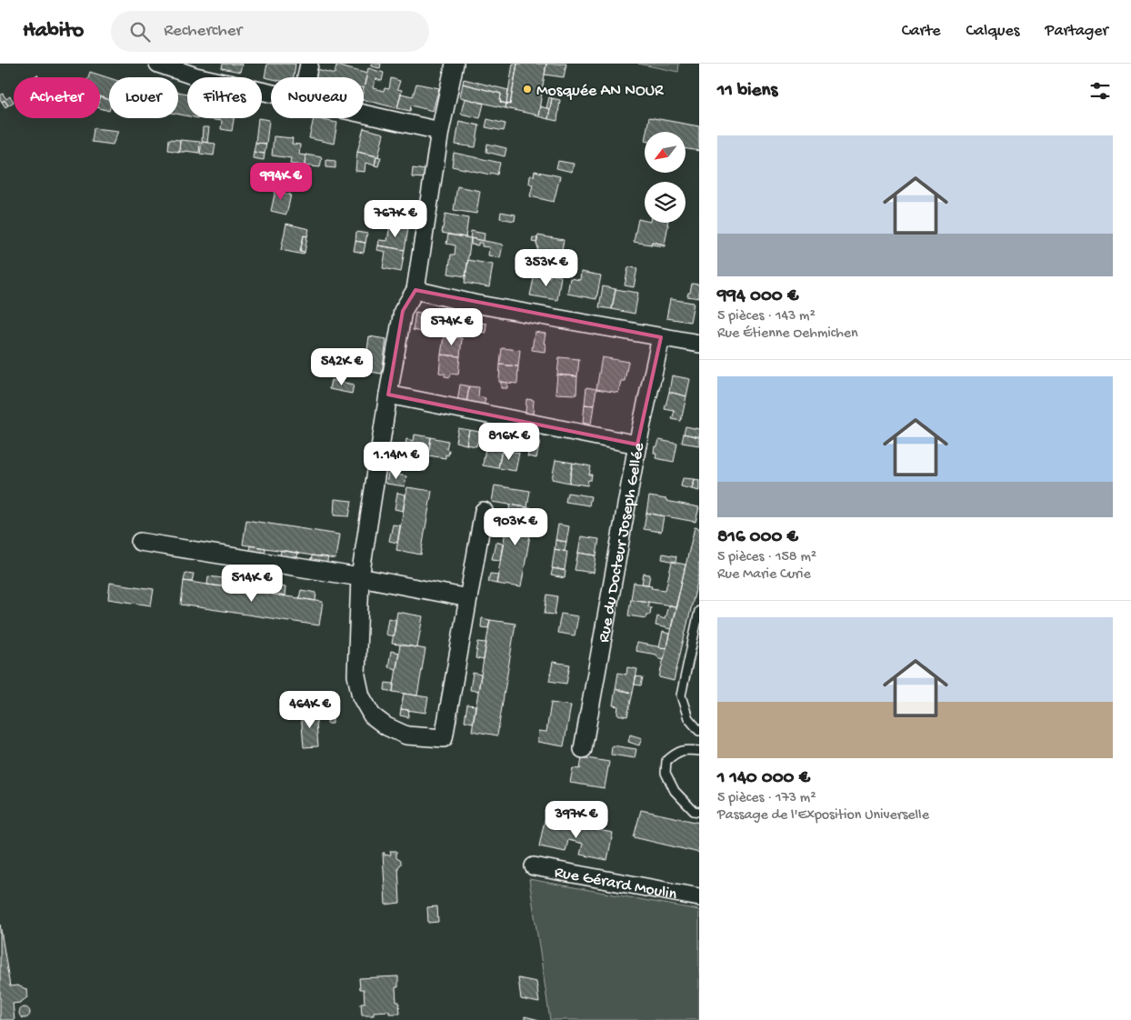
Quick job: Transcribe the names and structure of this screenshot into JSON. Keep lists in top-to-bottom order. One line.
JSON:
{"streets":{"street":["Rue du Docteur Joseph Gellée","Rue Gérard Moulin"]},"places":["Mosquée AN NOUR"],"north":"bottom left","page":{"header":"Habito","search":"Rechercher","nav":["Carte","Calques","Partager"],"heading":"11 biens","chip":["Acheter","Louer","Filtres","Nouveau"],"list":[{"name":"994 000 €","note":"5 pièces · 143 m² · Rue Étienne Oehmichen"},{"name":"816 000 €","note":"5 pièces · 158 m² · Rue Marie Curie"},{"name":"1 140 000 €","note":"5 pièces · 173 m² · Passage de l'Exposition Universelle"}],"price":["994K €","767K €","353K €","574K €","542K €","816K €","1.14M €","903K €","514K €","464K €","397K €"]}}
